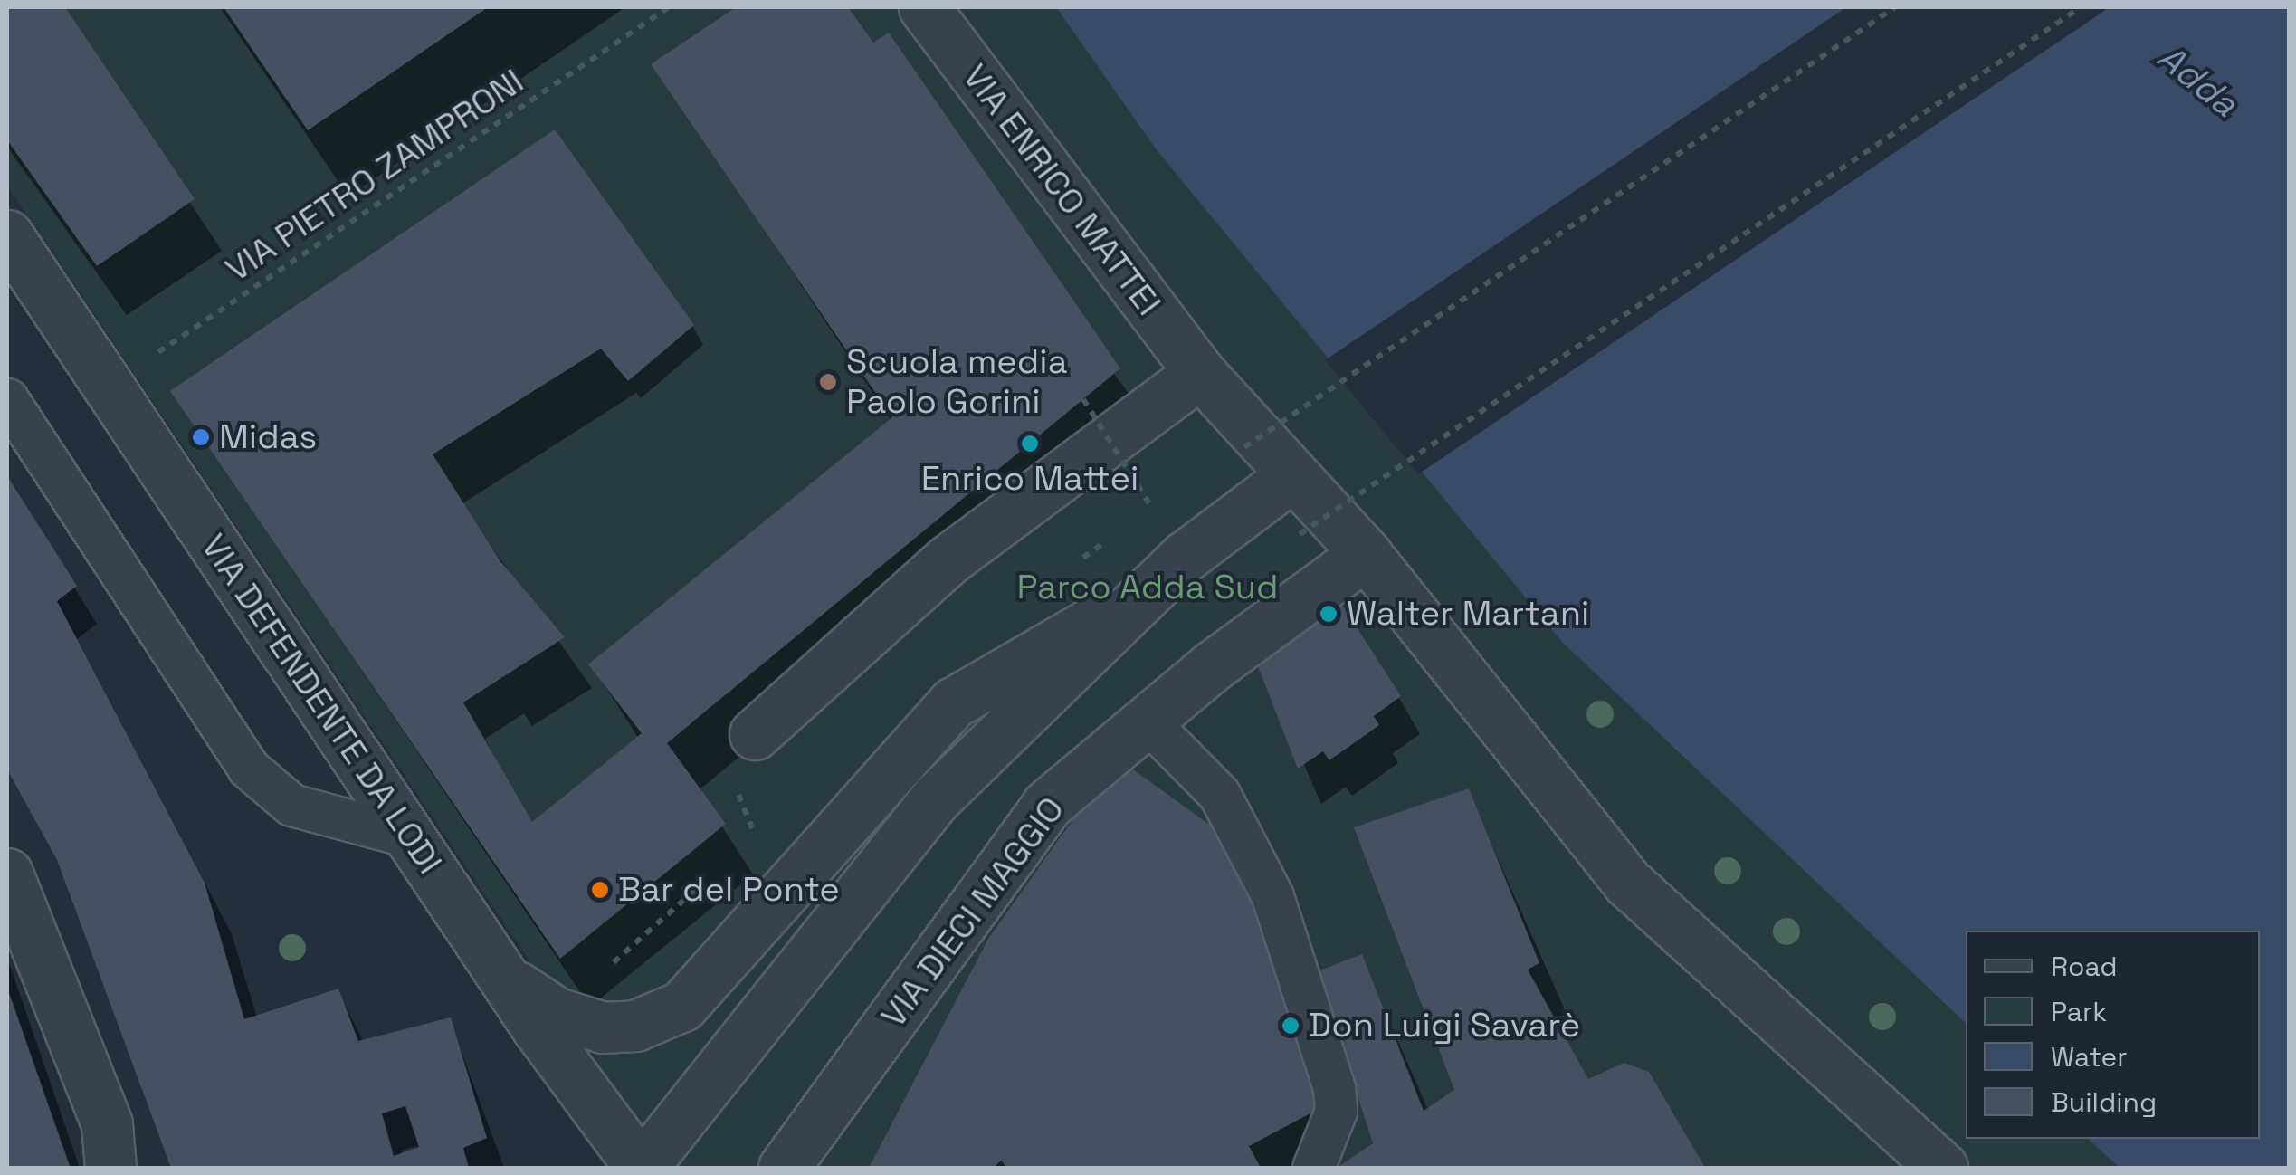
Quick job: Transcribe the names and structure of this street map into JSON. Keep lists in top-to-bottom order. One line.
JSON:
{"streets":{"street":["VIA ENRICO MATTEI","VIA DEFENDENTE DA LODI","VIA DIECI MAGGIO"],"path":["VIA PIETRO ZAMPRONI"]},"crossings":[["VIA PIETRO ZAMPRONI","VIA DEFENDENTE DA LODI"],["VIA ENRICO MATTEI","VIA DIECI MAGGIO"]],"water":["Adda"],"parks":["Parco Adda Sud"],"places":["Scuola media Paolo Gorini","Midas","Enrico Mattei","Walter Martani","Bar del Ponte","Don Luigi Savarè"],"legend":["Road","Park","Water","Building"]}
